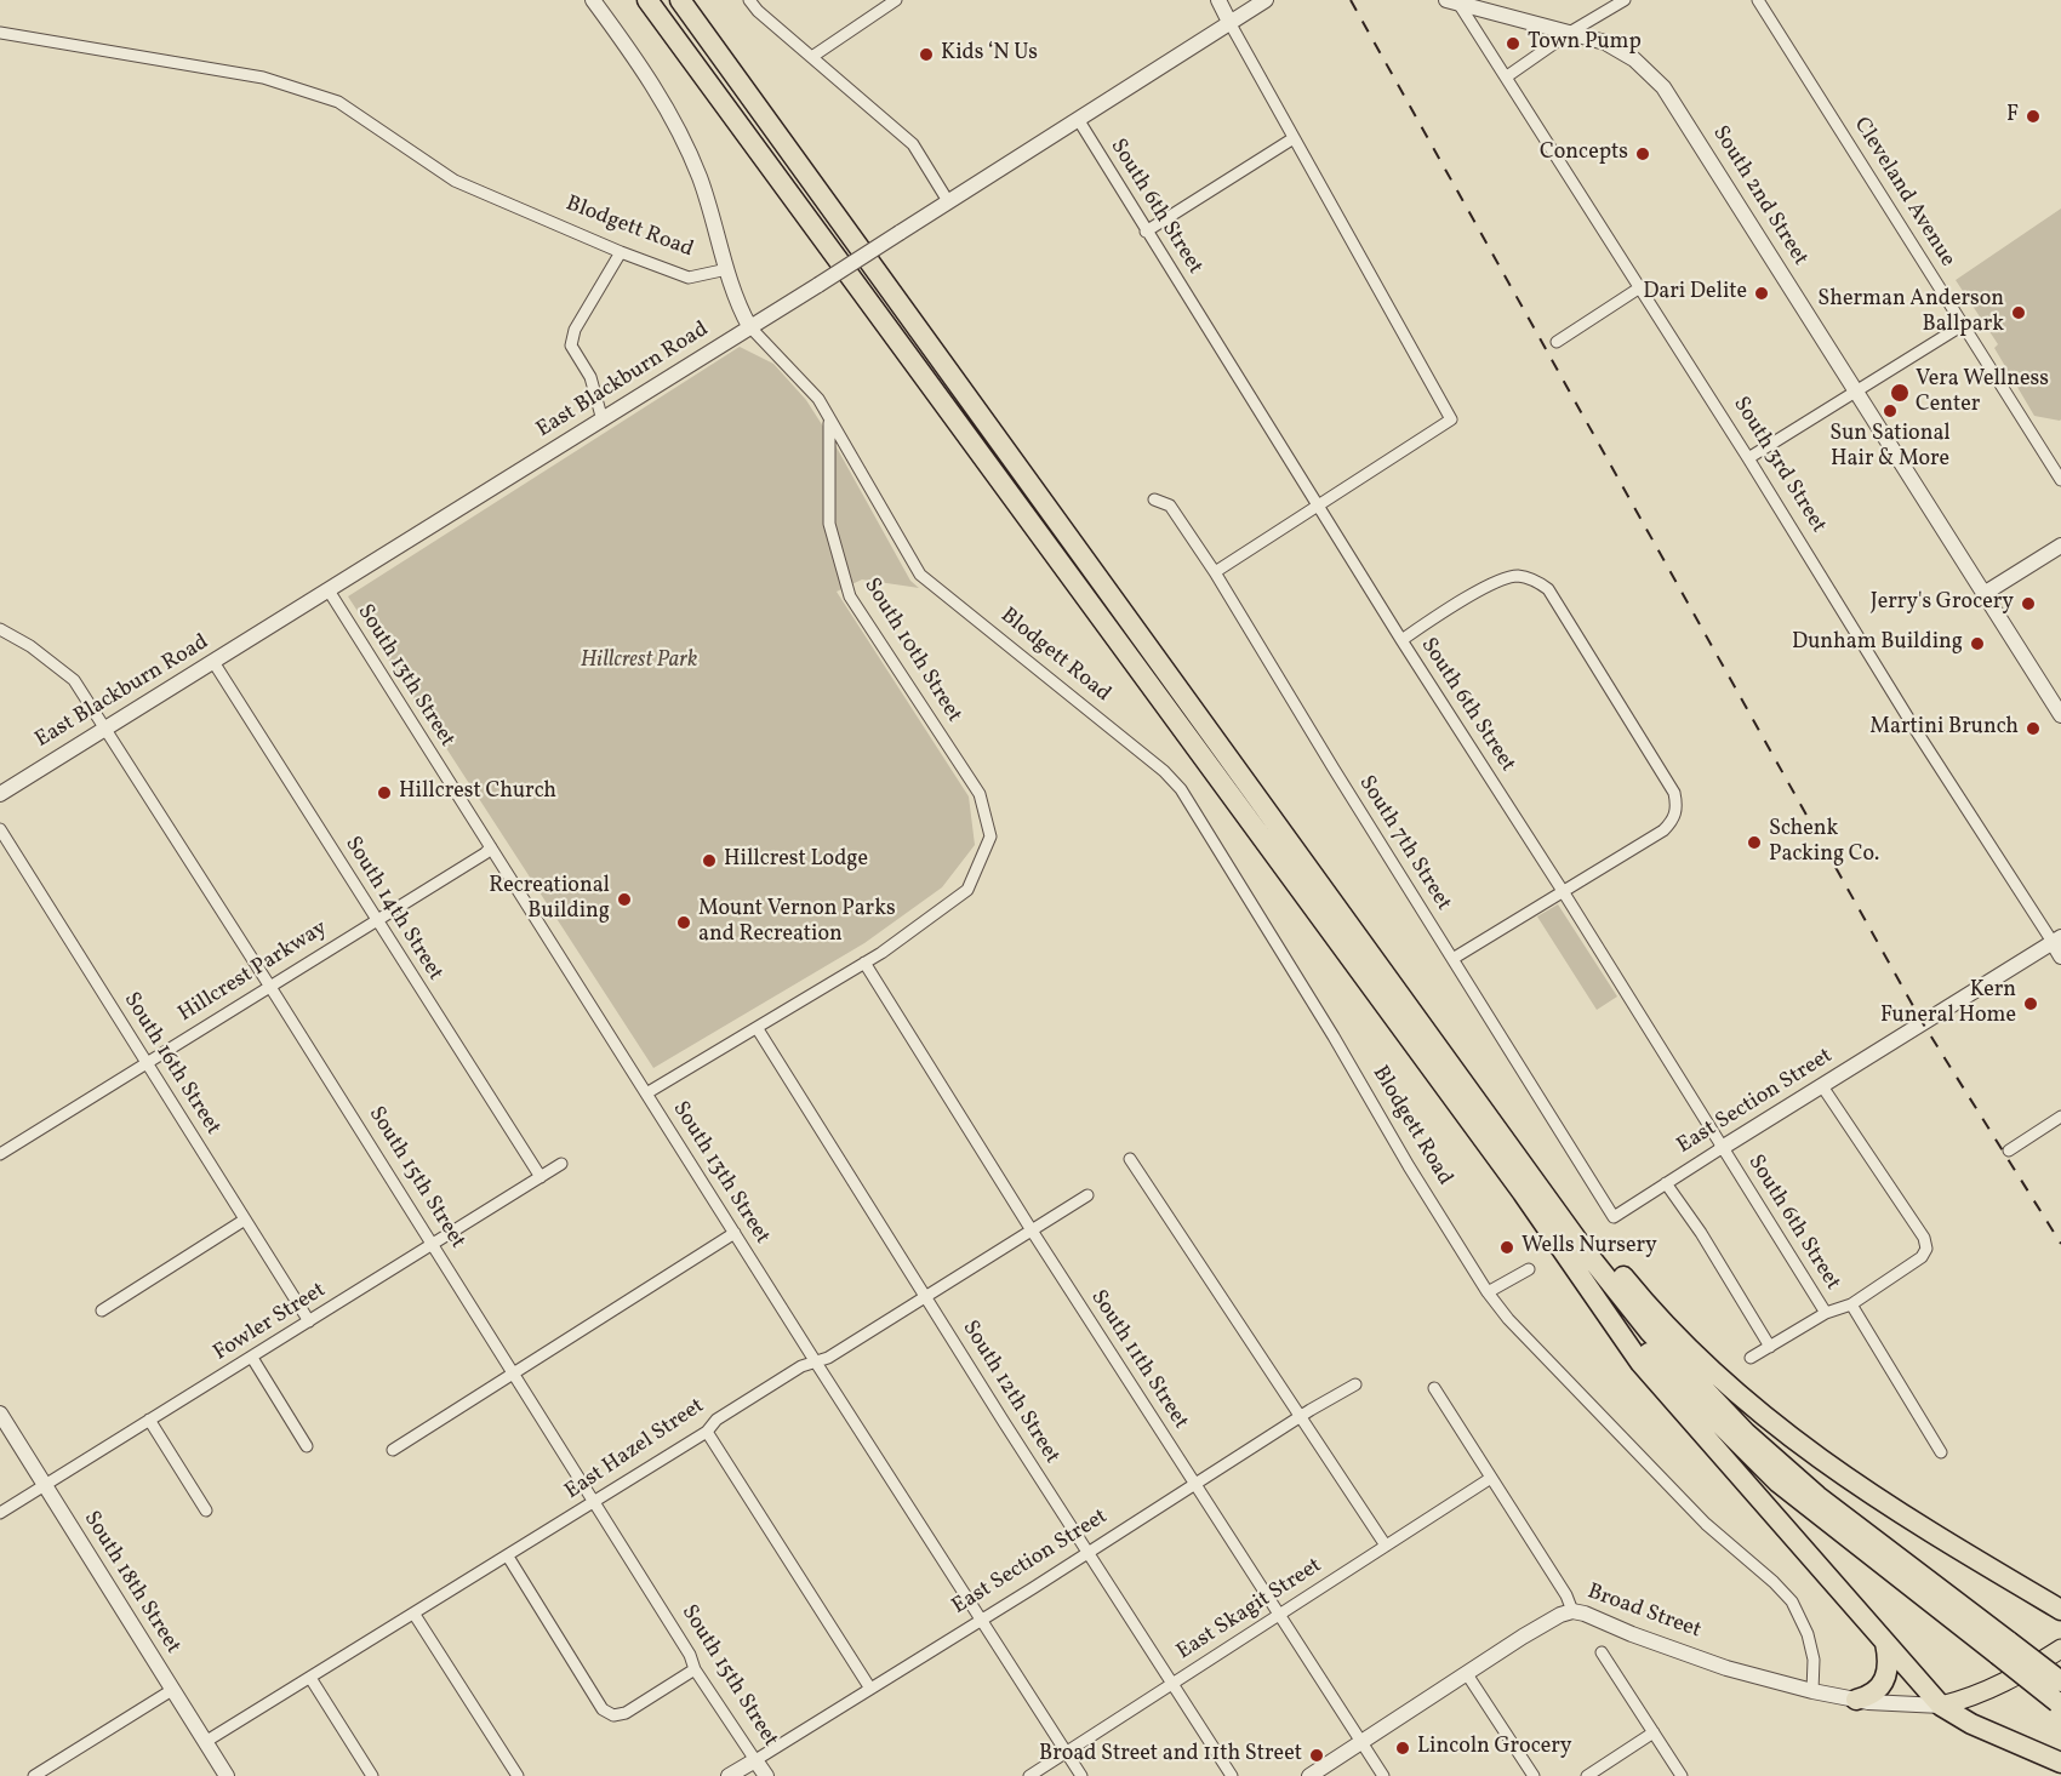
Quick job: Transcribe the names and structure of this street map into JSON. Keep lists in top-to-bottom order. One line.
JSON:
{"streets":{"main road":["Broad Street"],"street":["Cleveland Avenue","South 2nd Street","South 6th Street","Blodgett Road","East Blackburn Road","South 3rd Street","South 10th Street","South 13th Street","South 7th Street","South 14th Street","Hillcrest Parkway","South 16th Street","East Section Street","South 15th Street","Fowler Street","South 11th Street","South 12th Street","East Hazel Street","South 18th Street","East Skagit Street"]},"crossings":[["South 2nd Street","South 3rd Street"],["South 6th Street","East Blackburn Road"],["South 6th Street","East Section Street"],["Blodgett Road","East Blackburn Road"],["Blodgett Road","South 10th Street"],["Blodgett Road","Broad Street"],["East Blackburn Road","South 13th Street"],["East Blackburn Road","South 14th Street"],["East Blackburn Road","South 15th Street"],["South 3rd Street","East Section Street"],["South 10th Street","South 11th Street"],["South 13th Street","Hillcrest Parkway"],["South 13th Street","East Section Street"],["South 13th Street","East Hazel Street"],["South 13th Street","East Skagit Street"],["South 7th Street","East Section Street"],["South 14th Street","Hillcrest Parkway"],["South 14th Street","Fowler Street"],["Hillcrest Parkway","South 16th Street"],["Hillcrest Parkway","South 15th Street"],["South 16th Street","Fowler Street"],["East Section Street","South 15th Street"],["East Section Street","South 11th Street"],["East Section Street","South 12th Street"],["South 15th Street","Fowler Street"],["South 15th Street","East Hazel Street"],["Fowler Street","South 18th Street"],["South 11th Street","East Hazel Street"],["South 11th Street","East Skagit Street"],["South 11th Street","Broad Street"],["South 12th Street","East Hazel Street"],["South 12th Street","East Skagit Street"],["East Hazel Street","South 18th Street"]],"parks":["Hillcrest Park"],"places":["Town Pump","Kids ‘N Us","F","Concepts","Dari Delite","Sherman Anderson Ballpark","Vera Wellness Center","Sun Sational Hair & More","Jerry's Grocery","Dunham Building","Martini Brunch","Hillcrest Church","Schenk Packing Co.","Hillcrest Lodge","Recreational Building","Mount Vernon Parks and Recreation","Kern Funeral Home","Wells Nursery","Lincoln Grocery","Broad Street and 11th Street"]}
